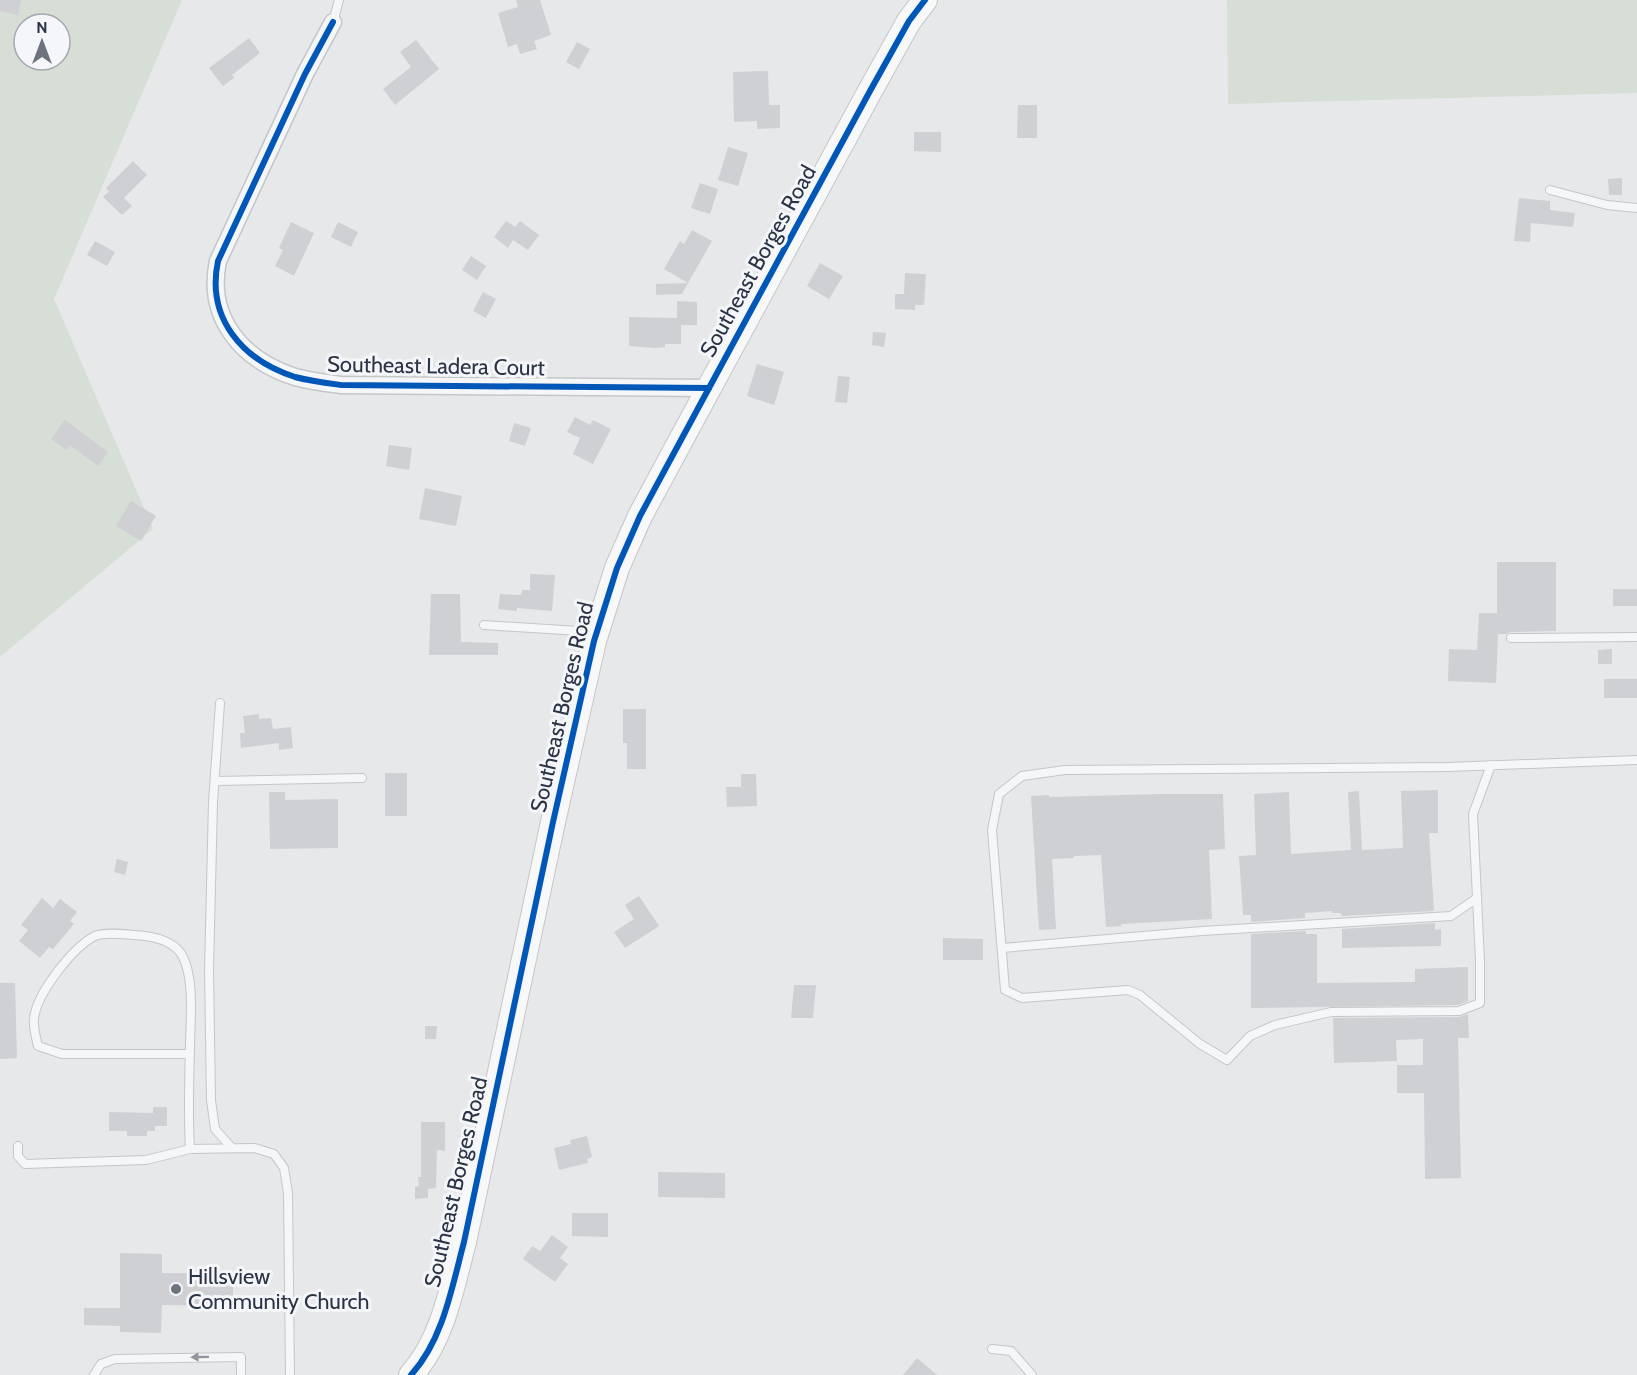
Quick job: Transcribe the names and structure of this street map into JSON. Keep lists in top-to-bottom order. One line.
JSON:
{"streets":{"street":["Southeast Borges Road","Southeast Ladera Court"]},"crossings":[["Southeast Borges Road","Southeast Ladera Court"]],"places":["Hillsview Community Church"],"north":"top"}
